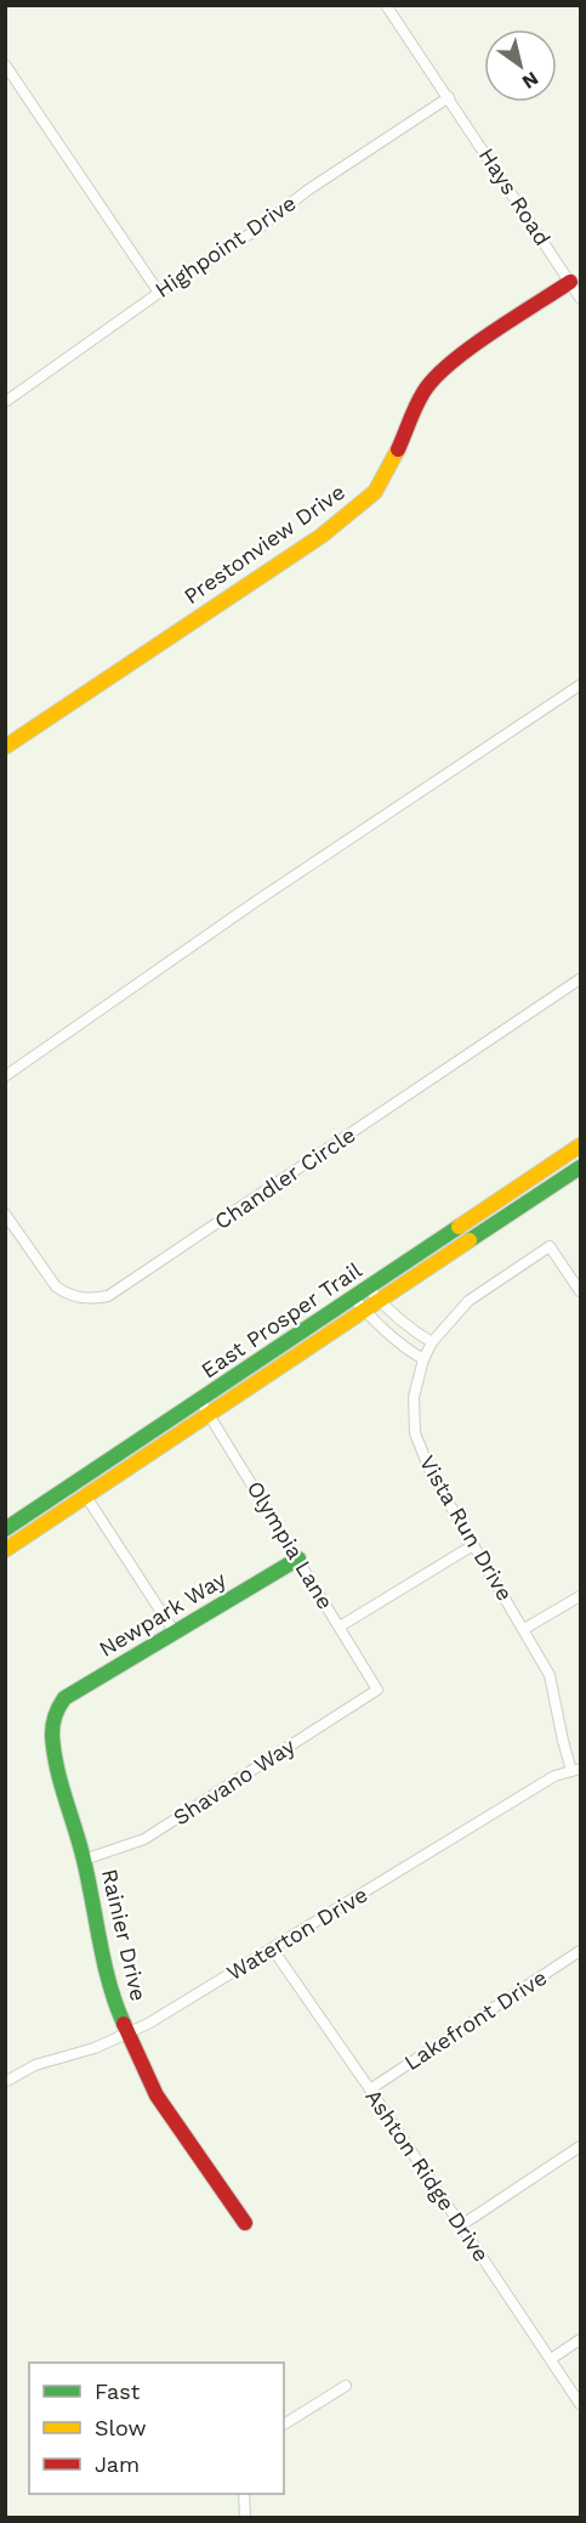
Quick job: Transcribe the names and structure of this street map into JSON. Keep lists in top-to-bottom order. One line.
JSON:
{"streets":{"street":["Hays Road","Highpoint Drive","Prestonview Drive","Chandler Circle","East Prosper Trail","Vista Run Drive","Olympia Lane","Newpark Way","Shavano Way","Waterton Drive","Rainier Drive","Lakefront Drive","Ashton Ridge Drive"]},"crossings":[["Hays Road","Highpoint Drive"],["Hays Road","Prestonview Drive"],["East Prosper Trail","Olympia Lane"],["Vista Run Drive","Waterton Drive"],["Olympia Lane","Newpark Way"],["Olympia Lane","Shavano Way"],["Newpark Way","Rainier Drive"],["Shavano Way","Rainier Drive"],["Waterton Drive","Rainier Drive"],["Waterton Drive","Ashton Ridge Drive"],["Lakefront Drive","Ashton Ridge Drive"]],"legend":["Fast","Slow","Jam"],"north":"bottom right"}
